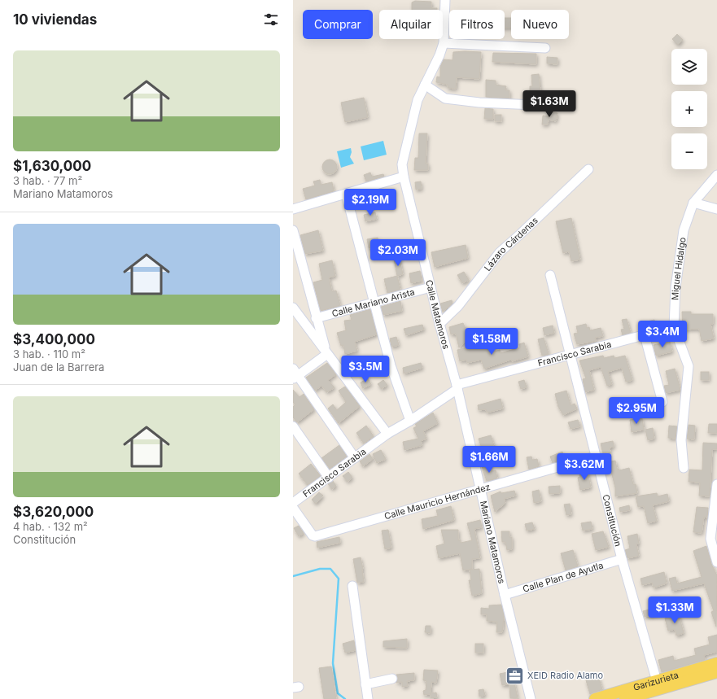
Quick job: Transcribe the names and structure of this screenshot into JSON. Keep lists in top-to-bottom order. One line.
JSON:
{"streets":{"main road":["Garizurieta"],"street":["Lázaro Cárdenas","Miguel Hidalgo","Calle Mariano Arista","Calle Matamoros","Francisco Sarabia","Calle Mauricio Hernández","Constitución","Mariano Matamoros","Calle Plan de Ayutla"]},"crossings":[["Lázaro Cárdenas","Calle Matamoros"],["Miguel Hidalgo","Francisco Sarabia"],["Calle Mariano Arista","Calle Matamoros"],["Calle Matamoros","Francisco Sarabia"],["Calle Matamoros","Mariano Matamoros"],["Francisco Sarabia","Constitución"],["Francisco Sarabia","Mariano Matamoros"],["Calle Mauricio Hernández","Constitución"],["Calle Mauricio Hernández","Mariano Matamoros"],["Constitución","Calle Plan de Ayutla"],["Constitución","Garizurieta"],["Mariano Matamoros","Calle Plan de Ayutla"]],"places":{"office":["XEID Radio Alamo"]},"page":{"heading":"10 viviendas","chip":["Comprar","Alquilar","Filtros","Nuevo"],"list":[{"name":"$1,630,000","note":"3 hab. · 77 m² · Mariano Matamoros"},{"name":"$3,400,000","note":"3 hab. · 110 m² · Juan de la Barrera"},{"name":"$3,620,000","note":"4 hab. · 132 m² · Constitución"}],"map_buttons":["+","−"],"price":["$1.63M","$2.19M","$2.03M","$3.4M","$1.58M","$3.5M","$2.95M","$1.66M","$3.62M","$1.33M"]}}
